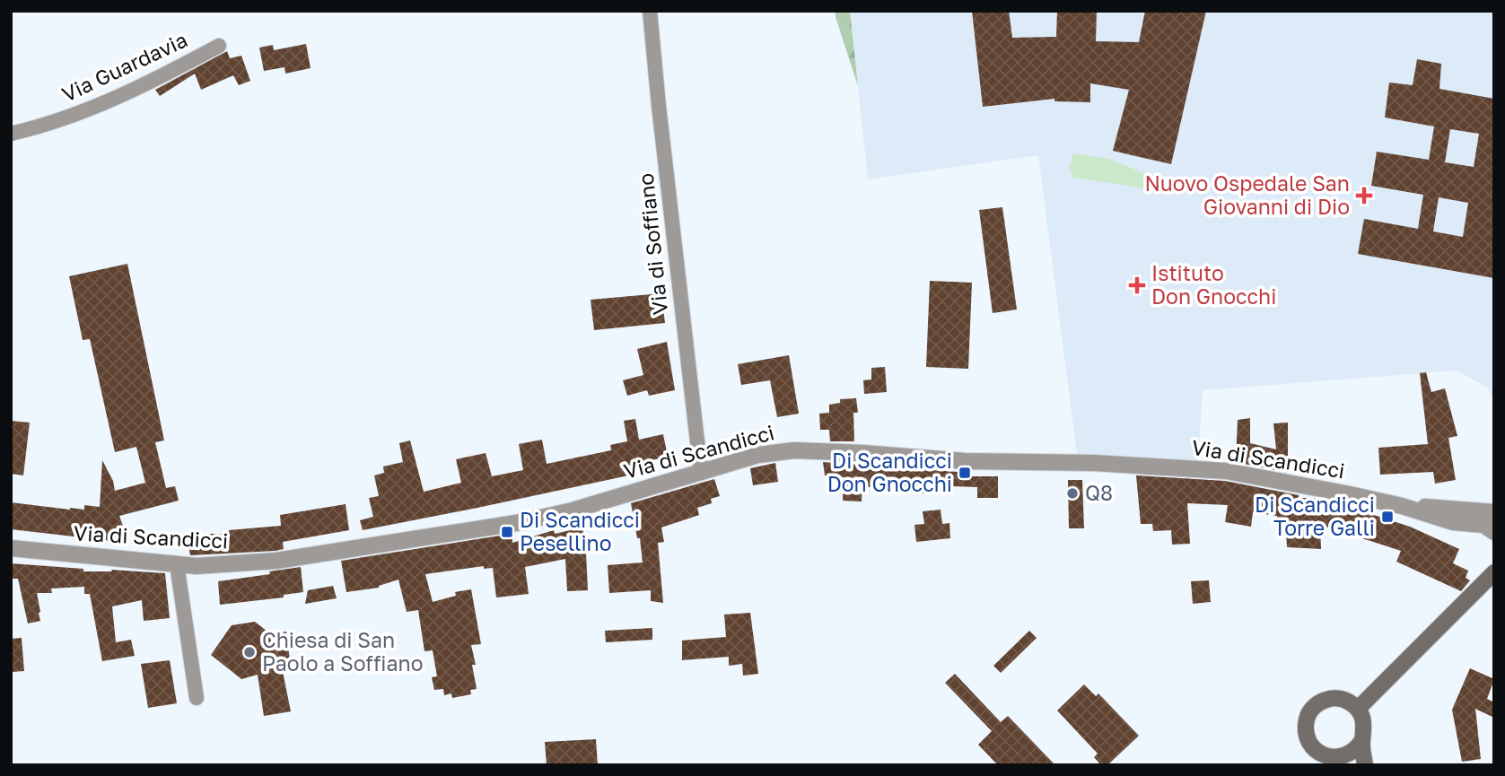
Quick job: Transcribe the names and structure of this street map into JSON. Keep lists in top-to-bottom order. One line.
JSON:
{"streets":{"street":["Via Guardavia","Via di Soffiano","Via di Scandicci"]},"crossings":[["Via di Soffiano","Via di Scandicci"]],"places":{"health":["Nuovo Ospedale San Giovanni di Dio","Istituto Don Gnocchi"],"transit":["Di Scandicci Don Gnocchi","Di Scandicci Torre Galli","Di Scandicci Pesellino"],"other":["Q8","Chiesa di San Paolo a Soffiano"]}}
